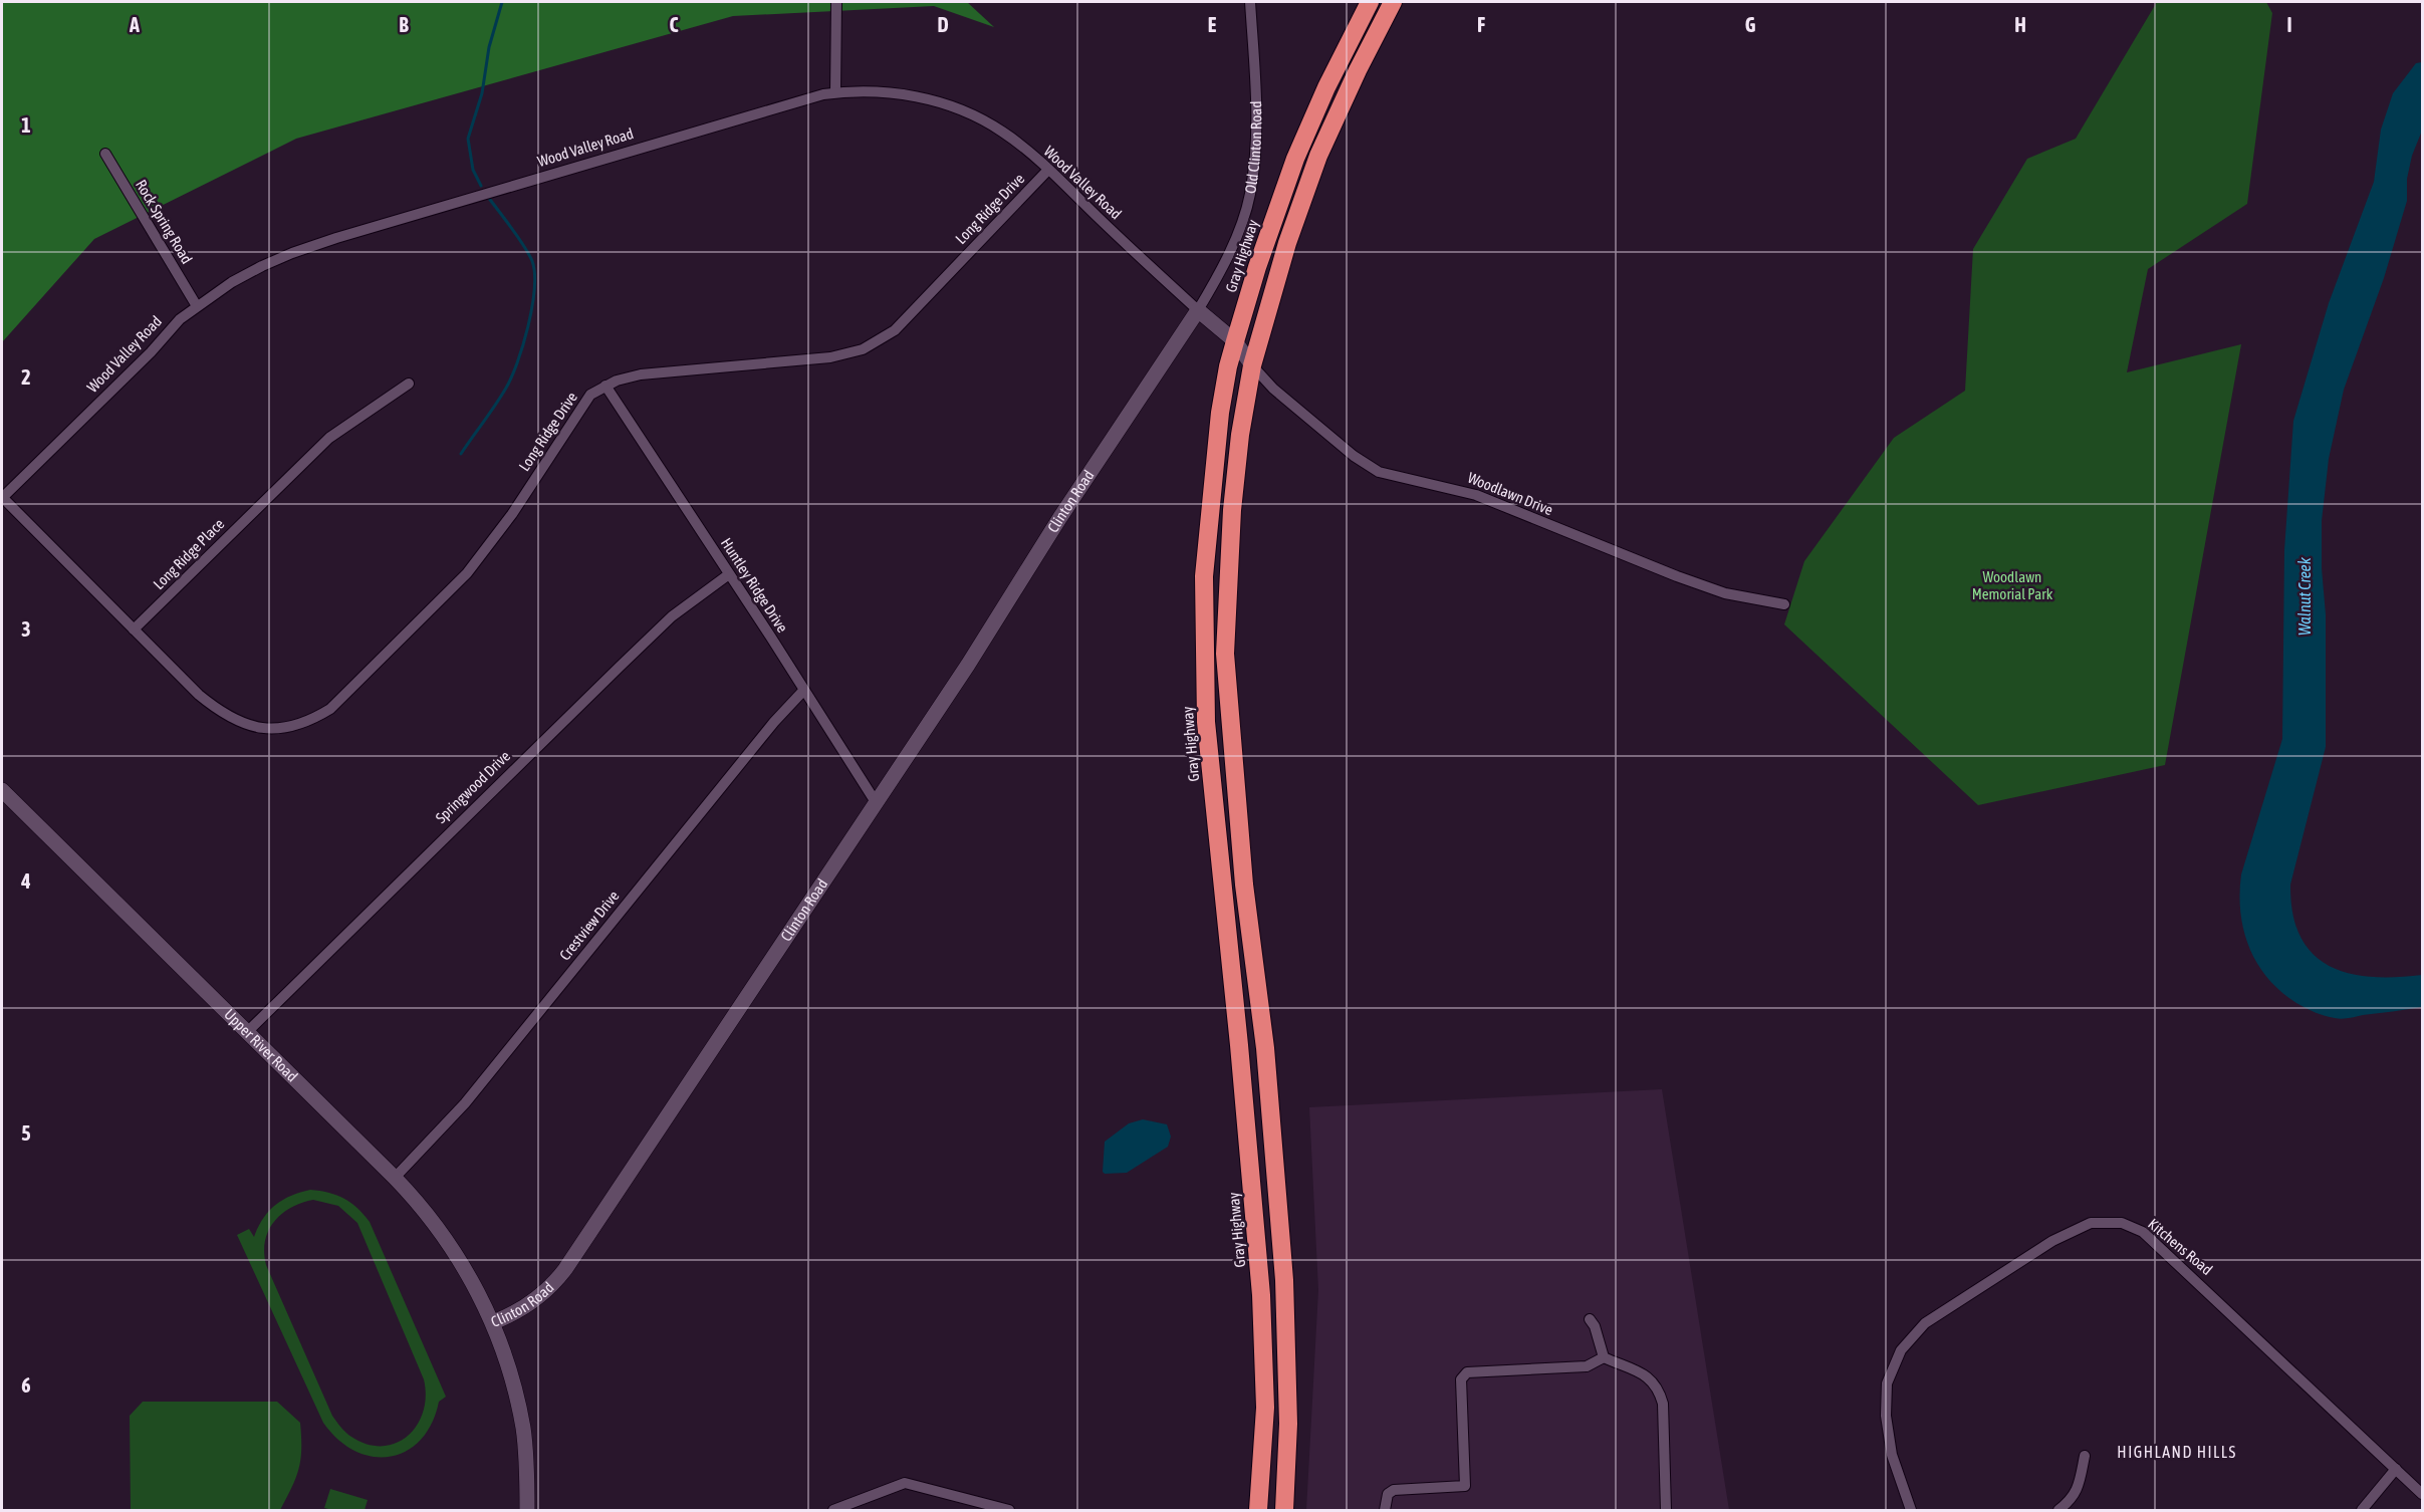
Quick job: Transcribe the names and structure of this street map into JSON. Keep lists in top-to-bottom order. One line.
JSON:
{"streets":{"highway":["Gray Highway"],"street":["Old Clinton Road","Wood Valley Road","Long Ridge Drive","Rock Spring Road","Woodlawn Drive","Clinton Road","Long Ridge Place","Huntley Ridge Drive","Springwood Drive","Crestview Drive","Upper River Road","Kitchens Road"]},"crossings":[["Old Clinton Road","Wood Valley Road"],["Old Clinton Road","Clinton Road"],["Wood Valley Road","Long Ridge Drive"],["Wood Valley Road","Rock Spring Road"],["Wood Valley Road","Clinton Road"],["Long Ridge Drive","Long Ridge Place"],["Long Ridge Drive","Huntley Ridge Drive"],["Clinton Road","Huntley Ridge Drive"],["Clinton Road","Upper River Road"],["Huntley Ridge Drive","Springwood Drive"],["Huntley Ridge Drive","Crestview Drive"],["Springwood Drive","Upper River Road"],["Crestview Drive","Upper River Road"]],"districts":["HIGHLAND HILLS"],"water":["Walnut Creek"],"parks":["Woodlawn Memorial Park"],"grid":{"columns":["A","B","C","D","E","F","G","H","I"],"rows":["1","2","3","4","5","6"]}}
